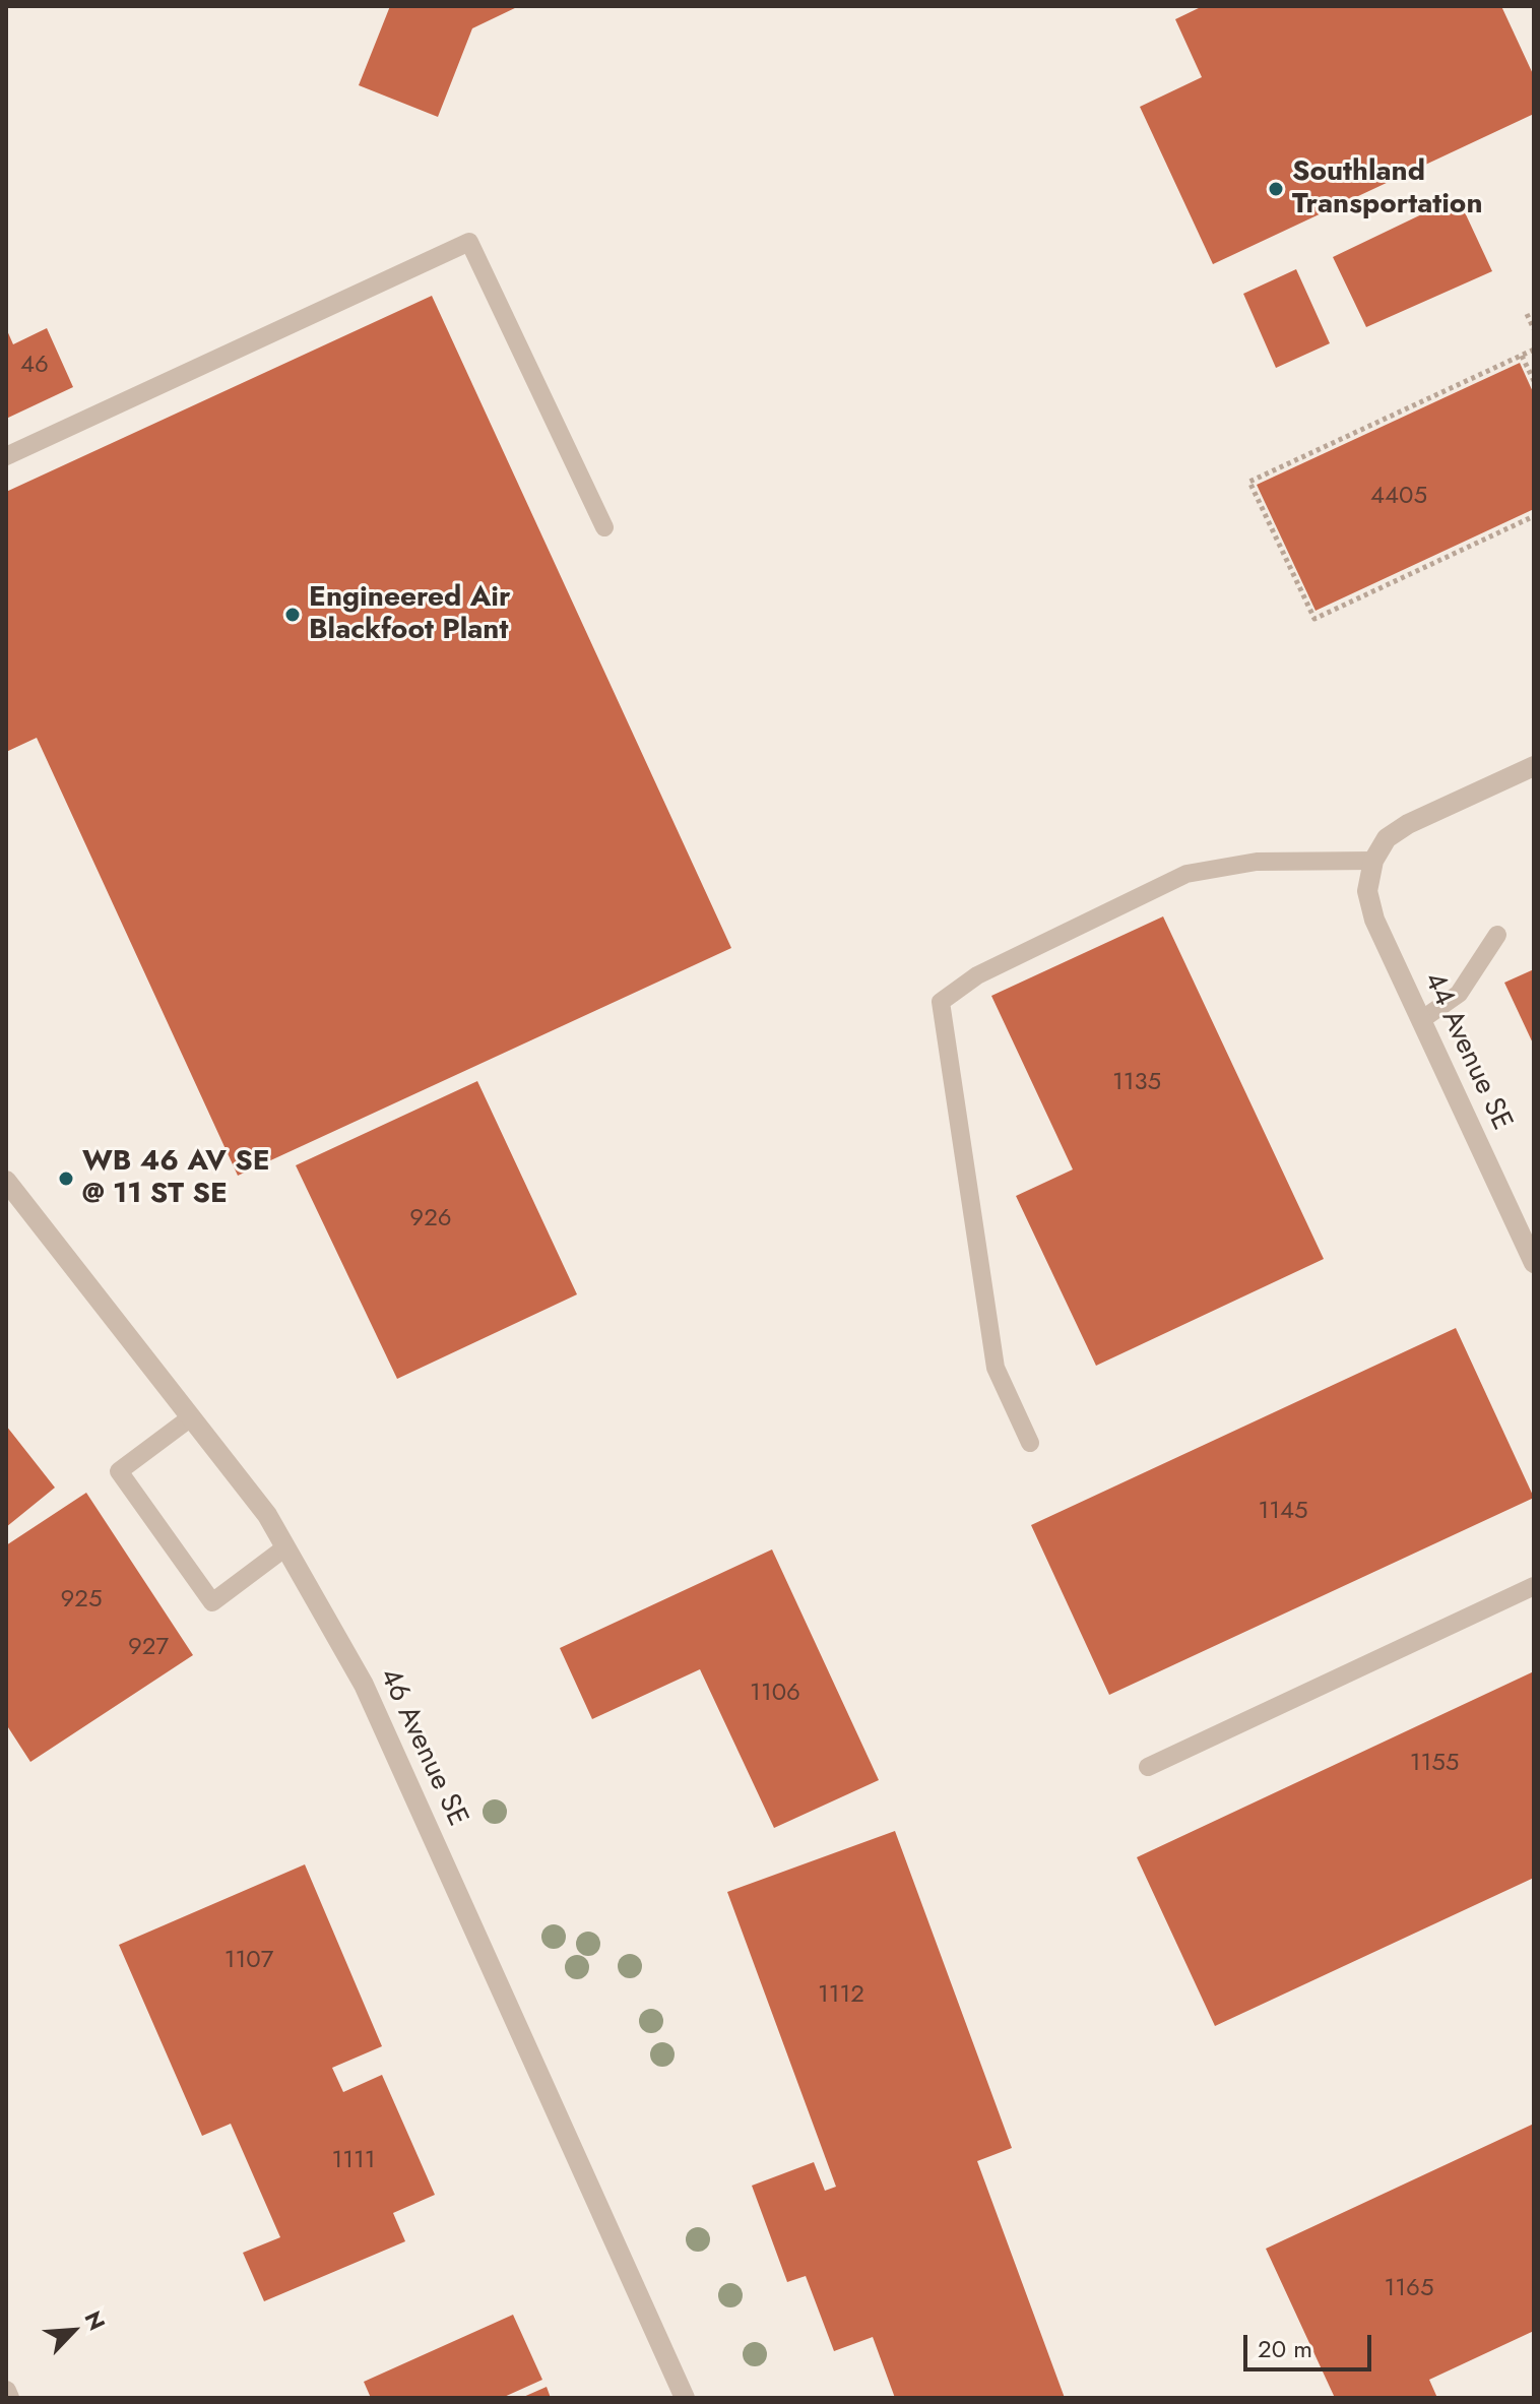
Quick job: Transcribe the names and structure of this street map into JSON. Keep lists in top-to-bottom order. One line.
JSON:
{"streets":{"street":["44 Avenue SE","46 Avenue SE"]},"places":["Southland Transportation","Engineered Air Blackfoot Plant","WB 46 AV SE @ 11 ST SE"],"house_numbers":["46","4405","1135","926","1145","925","927","1106","1155","1107","1112","1111","1165"],"scale_bar":"20 m","north":"top right"}
